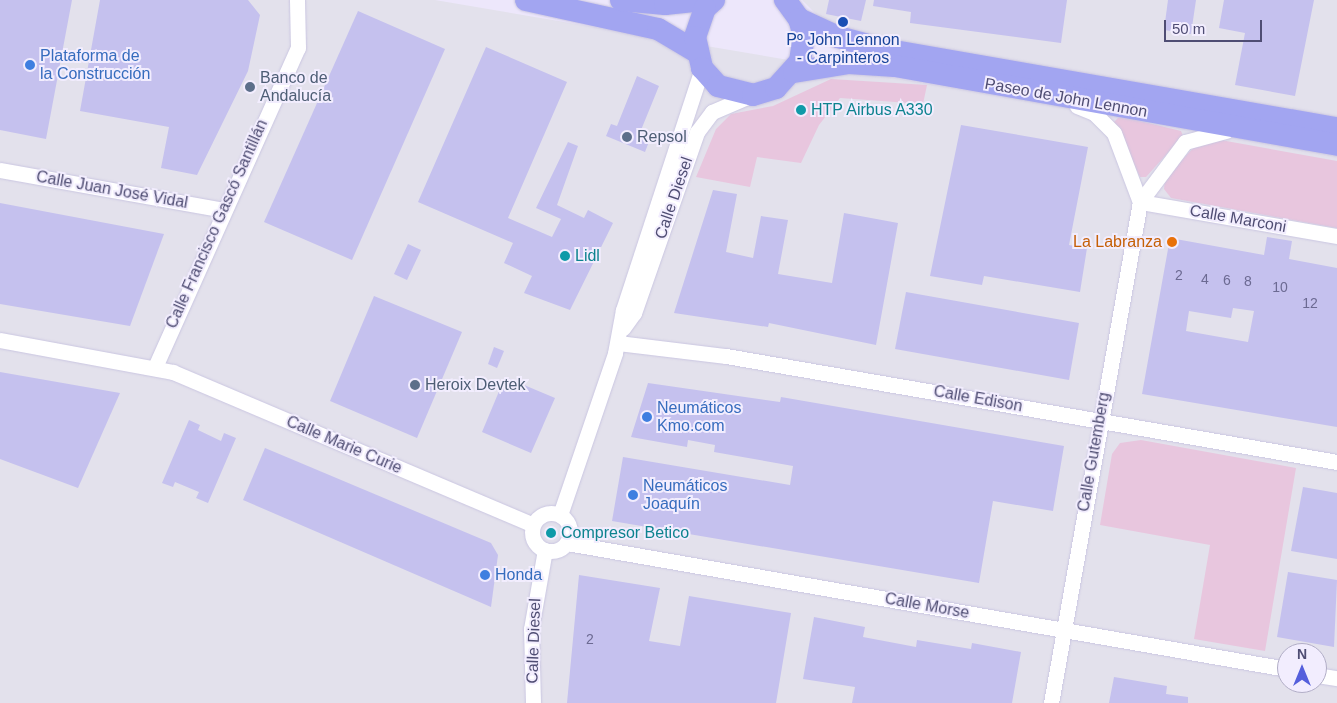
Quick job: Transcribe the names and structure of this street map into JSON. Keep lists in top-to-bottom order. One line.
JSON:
{"streets":{"highway":["Paseo de John Lennon"],"street":["Calle Juan José Vidal","Calle Diesel","Calle Marconi","Calle Francisco Gascó Santillán","Calle Edison","Calle Marie Curie","Calle Gutemberg","Calle Morse"]},"crossings":[["Calle Juan José Vidal","Calle Francisco Gascó Santillán"],["Calle Diesel","Calle Edison"],["Calle Diesel","Calle Marie Curie"],["Calle Diesel","Calle Morse"],["Calle Marconi","Calle Gutemberg"],["Calle Francisco Gascó Santillán","Calle Marie Curie"],["Calle Edison","Calle Gutemberg"],["Calle Marie Curie","Calle Morse"],["Calle Gutemberg","Calle Morse"]],"places":["Pº John Lennon - Carpinteros","Plataforma de la Construcción","Banco de Andalucía","HTP Airbus A330","Repsol","La Labranza","Lidl","Heroix Devtek","Neumáticos Kmo.com","Neumáticos Joaquín","Compresor Betico","Honda"],"house_numbers":["2","4","6","8","10","12","2"],"scale_bar":"50 m","north":"top"}
